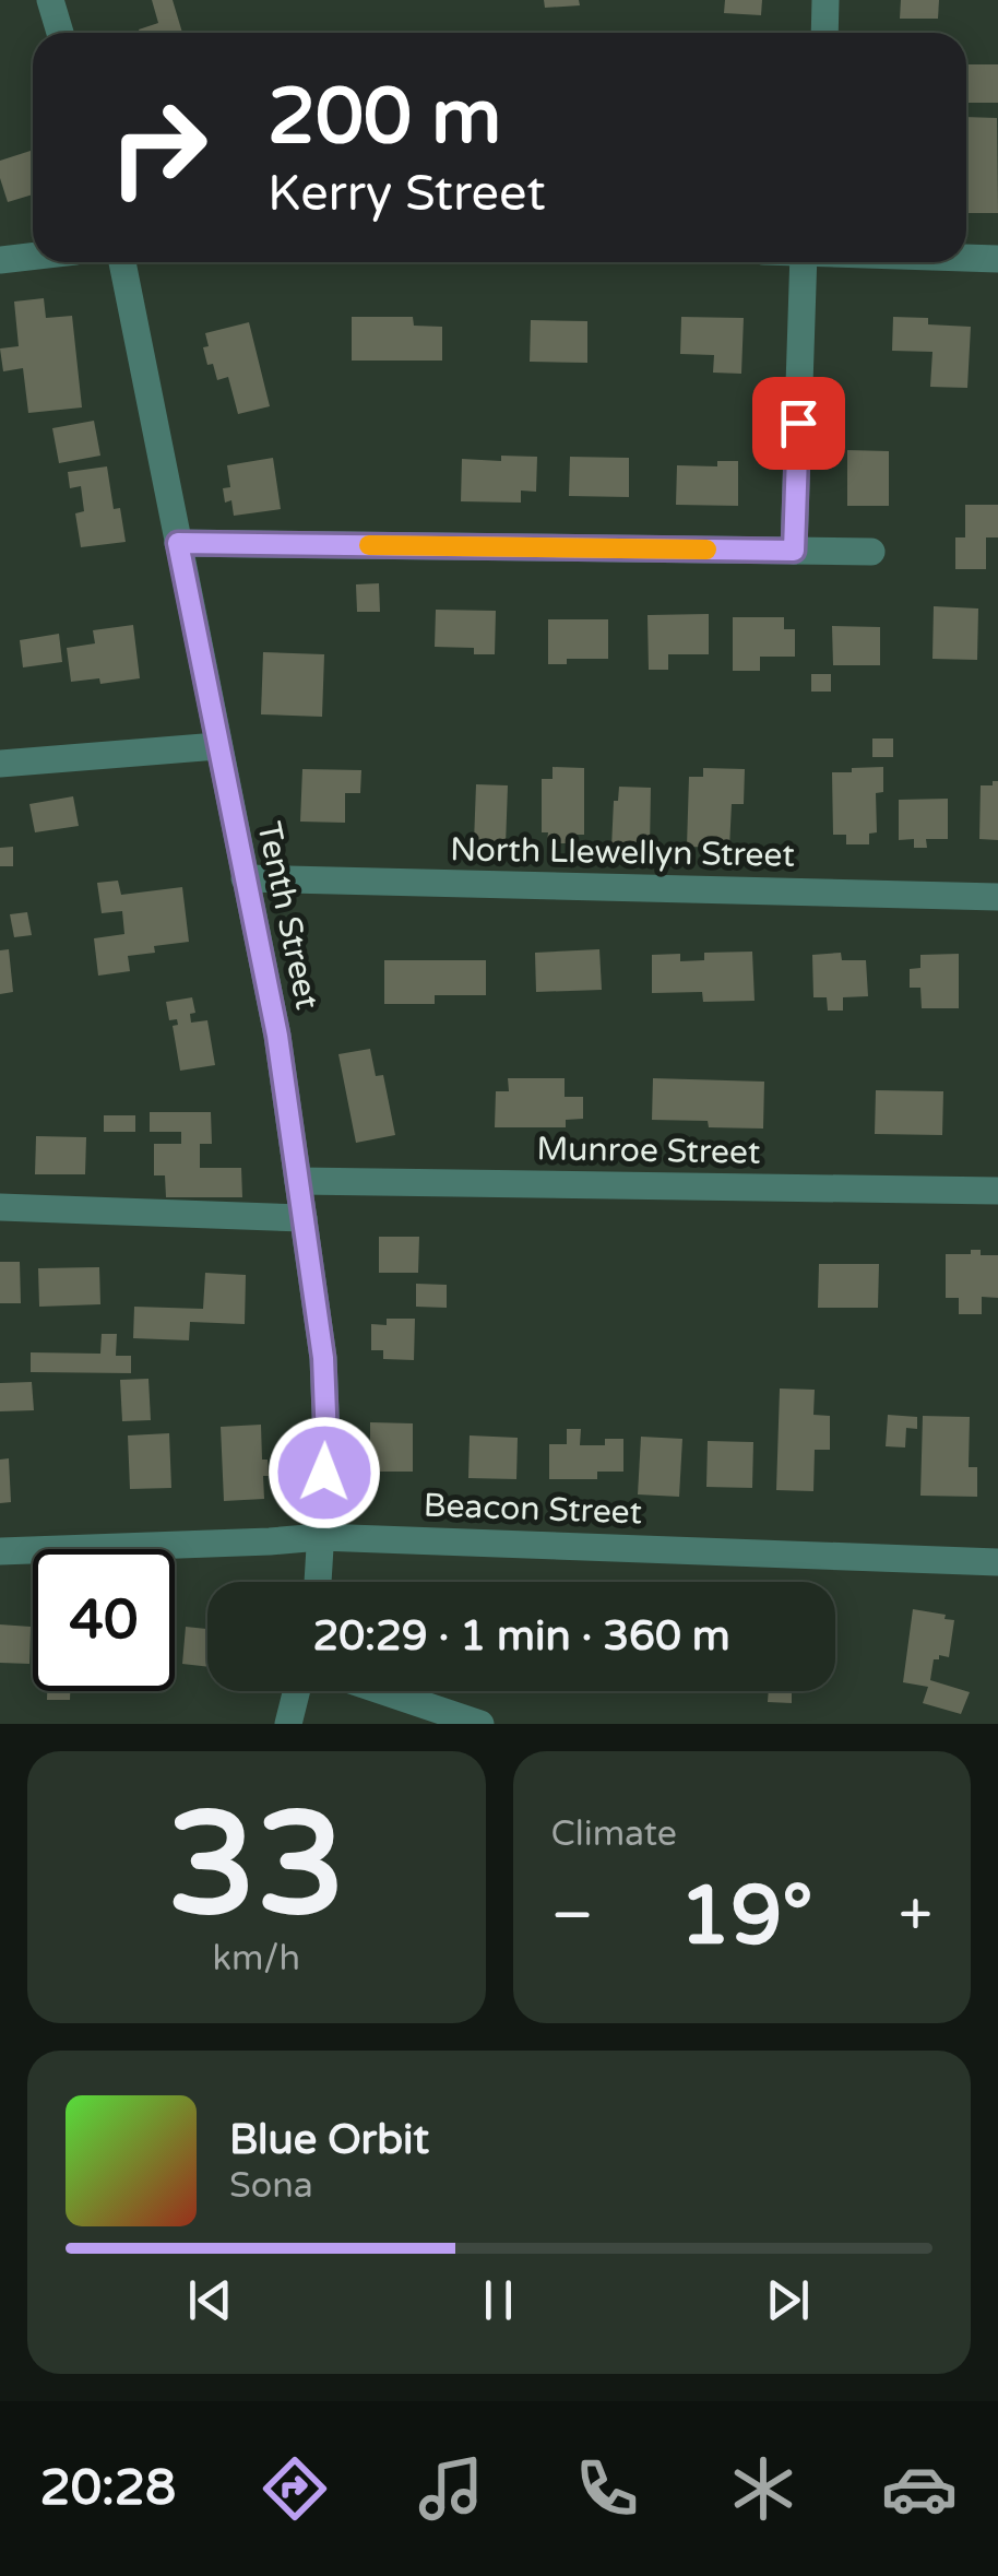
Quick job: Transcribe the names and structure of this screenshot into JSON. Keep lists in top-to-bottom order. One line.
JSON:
{"streets":{"street":["North Llewellyn Street","Tenth Street","Munroe Street","Beacon Street"]},"crossings":[["North Llewellyn Street","Tenth Street"],["Tenth Street","Munroe Street"],["Tenth Street","Beacon Street"]],"page":{"turn":["200 m","Kerry Street"],"limit":"40","trip":"20:29 · 1 min · 360 m","tile":[["33","km/h"],"Climate"],"heat":["−","19°","+"],"song":["Blue Orbit","Sona"],"tabs":"20:28"}}
